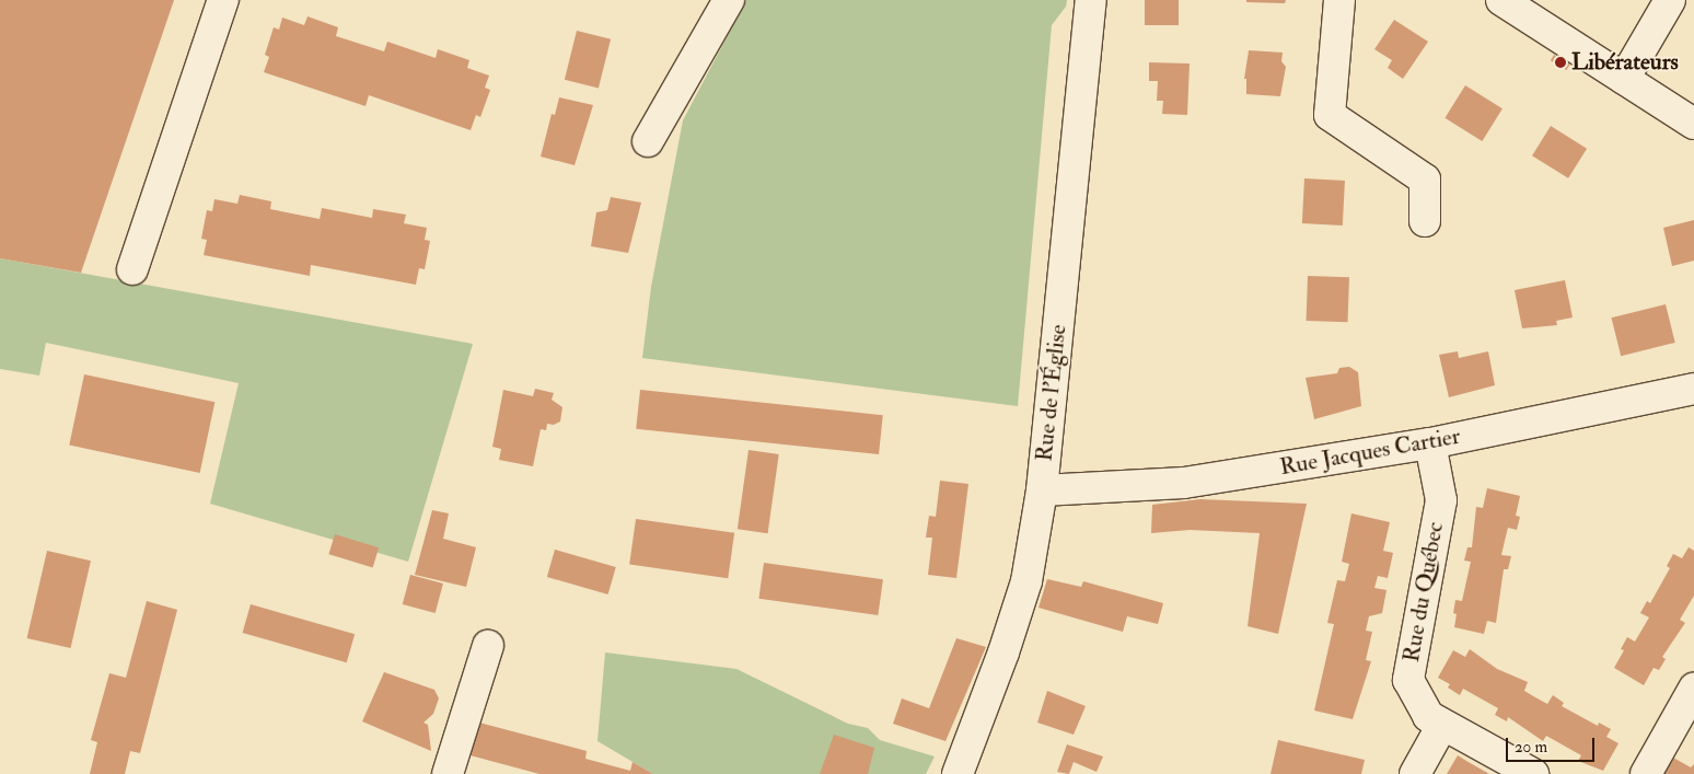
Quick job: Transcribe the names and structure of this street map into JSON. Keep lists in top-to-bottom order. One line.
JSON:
{"streets":{"street":["Rue de l'Église","Rue Jacques Cartier","Rue du Québec"]},"crossings":[["Rue de l'Église","Rue Jacques Cartier"],["Rue Jacques Cartier","Rue du Québec"]],"places":["Libérateurs"],"scale_bar":"20 m"}
